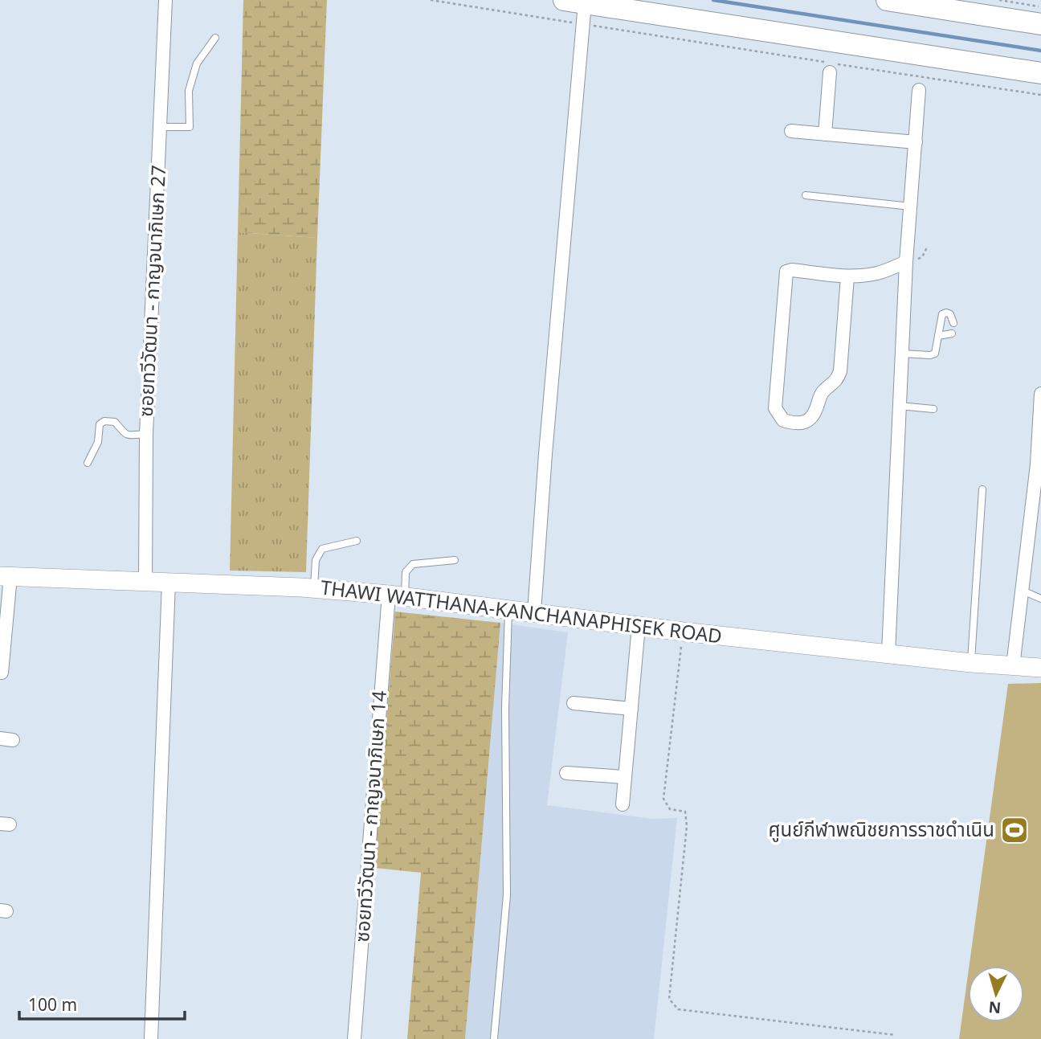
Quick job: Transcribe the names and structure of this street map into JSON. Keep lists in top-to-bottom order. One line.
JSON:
{"streets":{"street":["ซอยทวีวัฒนา - กาญจนาภิเษก 27","THAWI WATTHANA-KANCHANAPHISEK ROAD","ซอยทวีวัฒนา - กาญจนาภิเษก 14"]},"crossings":[["ซอยทวีวัฒนา - กาญจนาภิเษก 27","THAWI WATTHANA-KANCHANAPHISEK ROAD"],["THAWI WATTHANA-KANCHANAPHISEK ROAD","ซอยทวีวัฒนา - กาญจนาภิเษก 14"]],"places":{"sports":["ศูนย์กีฬาพณิชยการราชดำเนิน"]},"scale_bar":"100 m","north":"bottom"}
